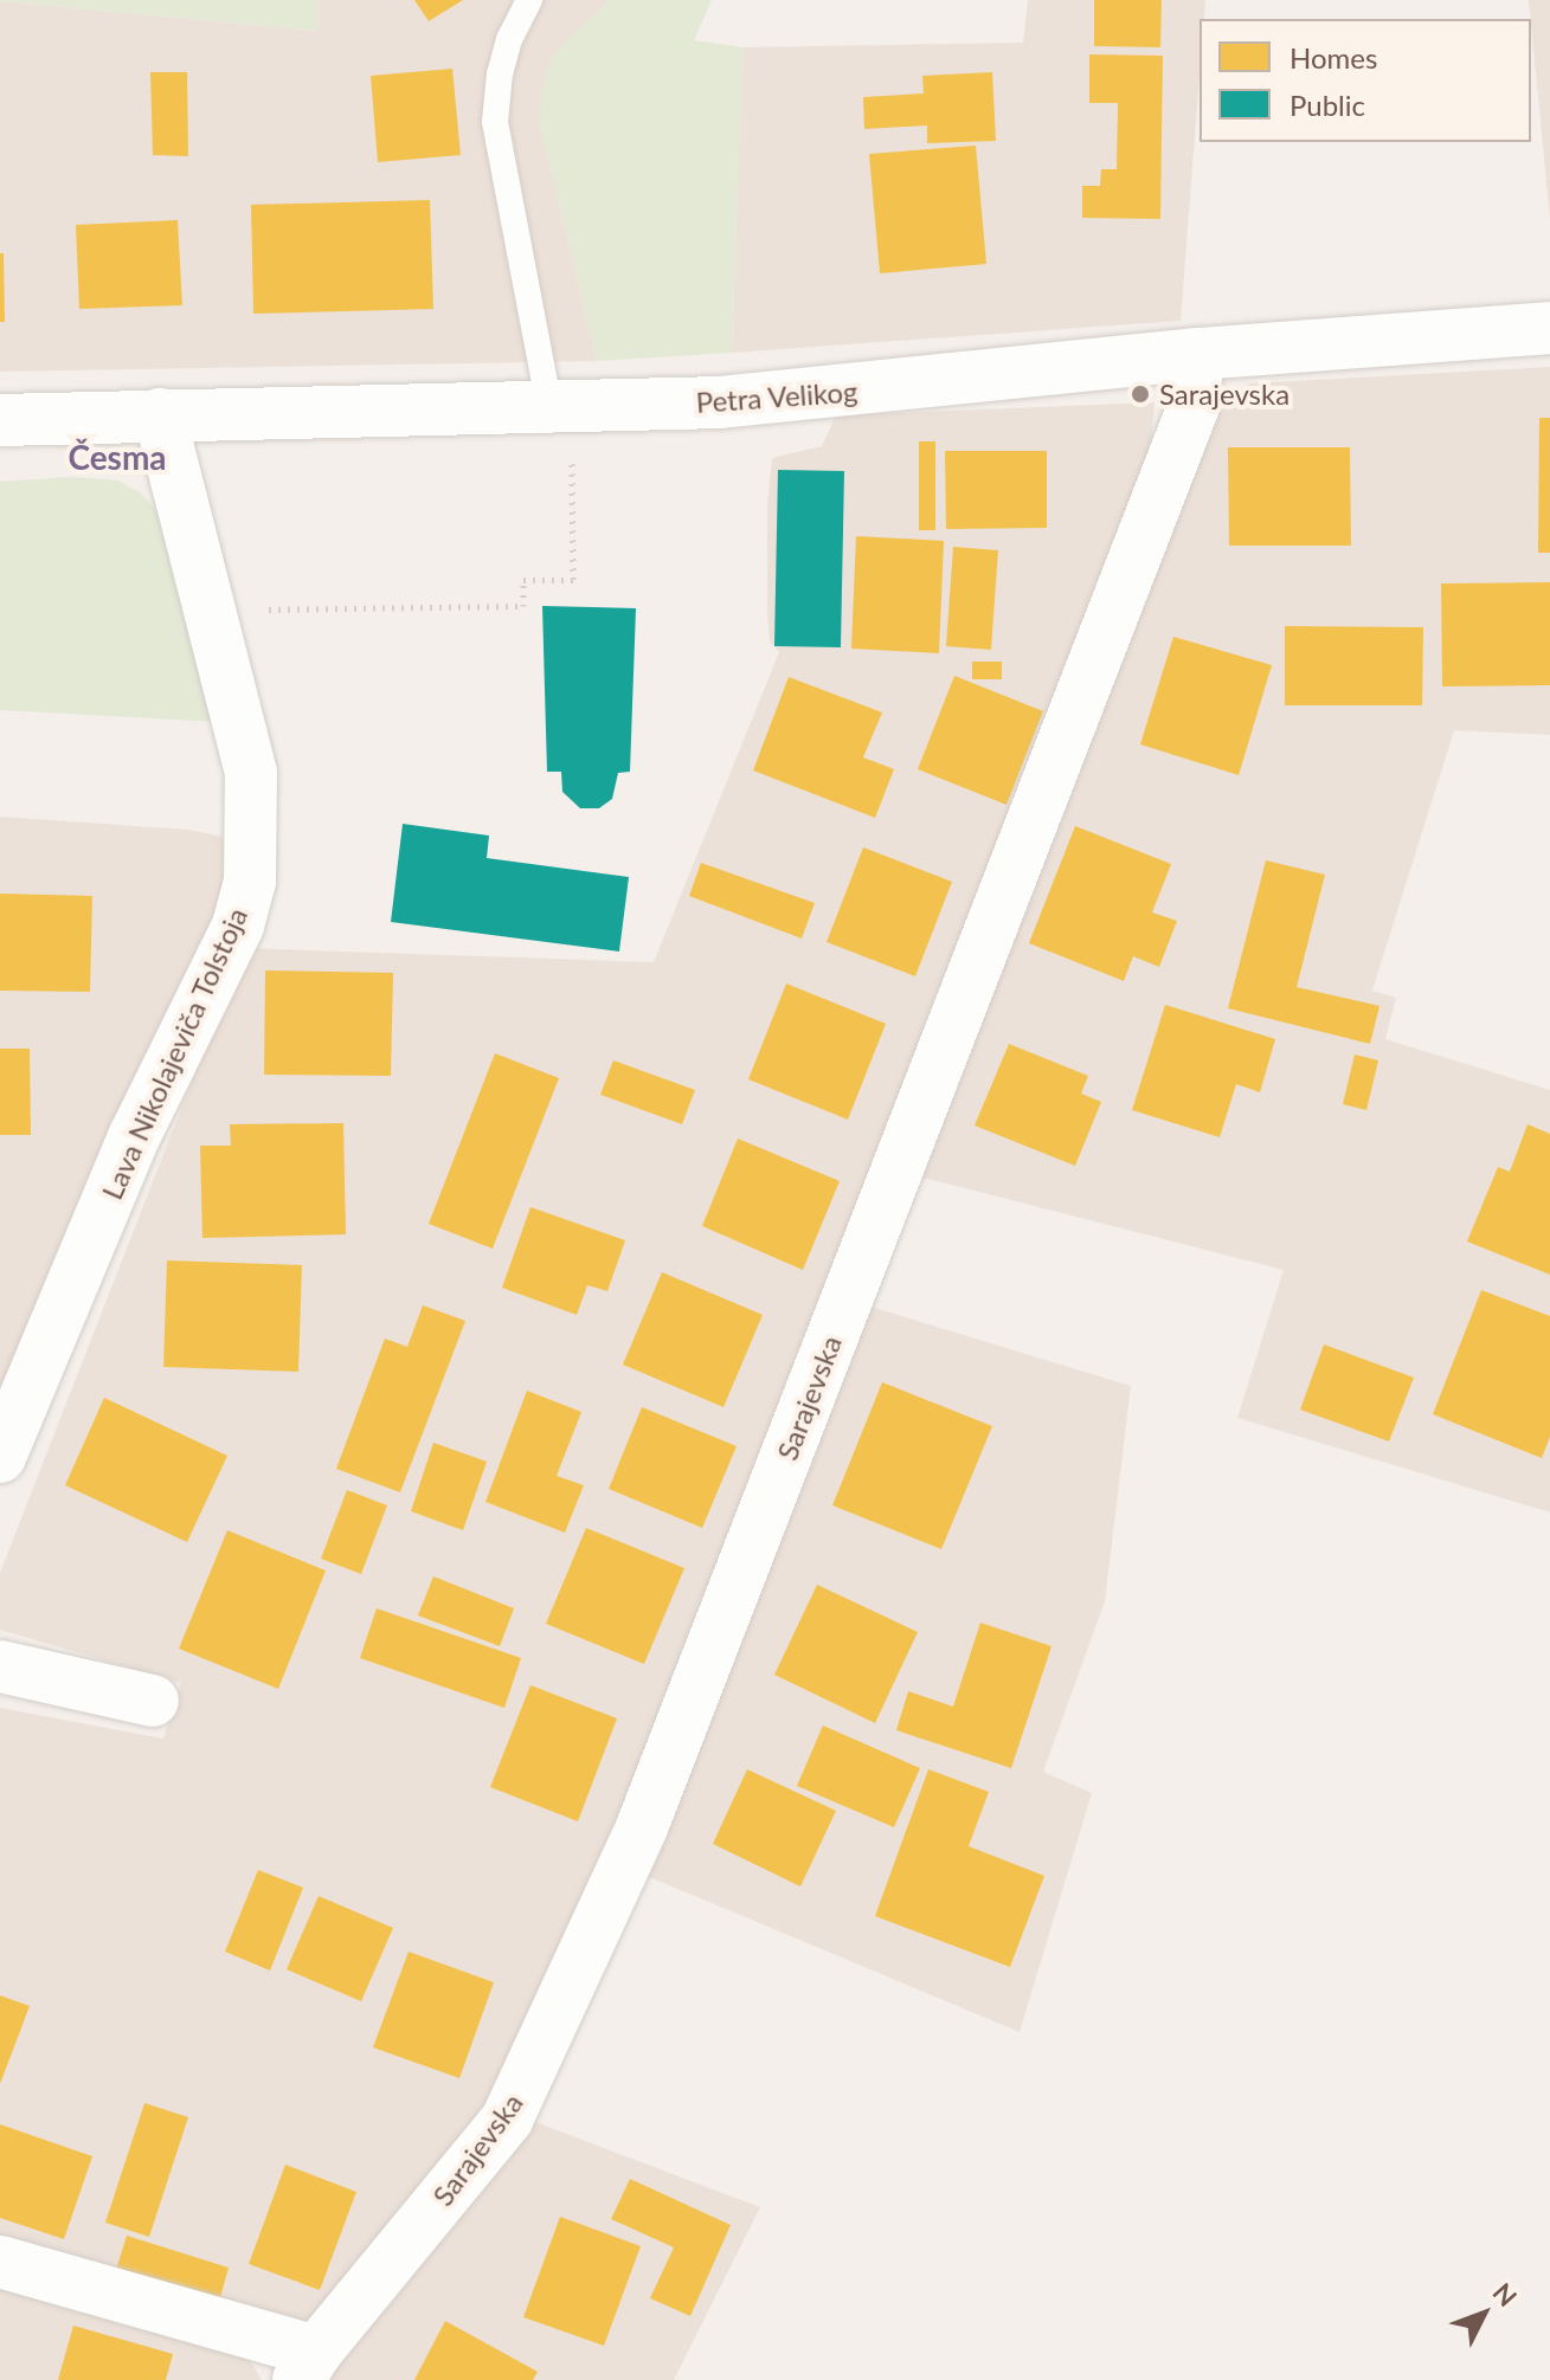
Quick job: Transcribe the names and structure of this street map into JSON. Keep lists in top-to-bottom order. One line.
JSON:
{"streets":{"street":["Petra Velikog","Lava Nikolajeviča Tolstoja","Sarajevska"]},"crossings":[["Petra Velikog","Lava Nikolajeviča Tolstoja"],["Petra Velikog","Sarajevska"]],"districts":["Česma"],"places":["Sarajevska"],"legend":["Homes","Public"],"north":"top right"}
